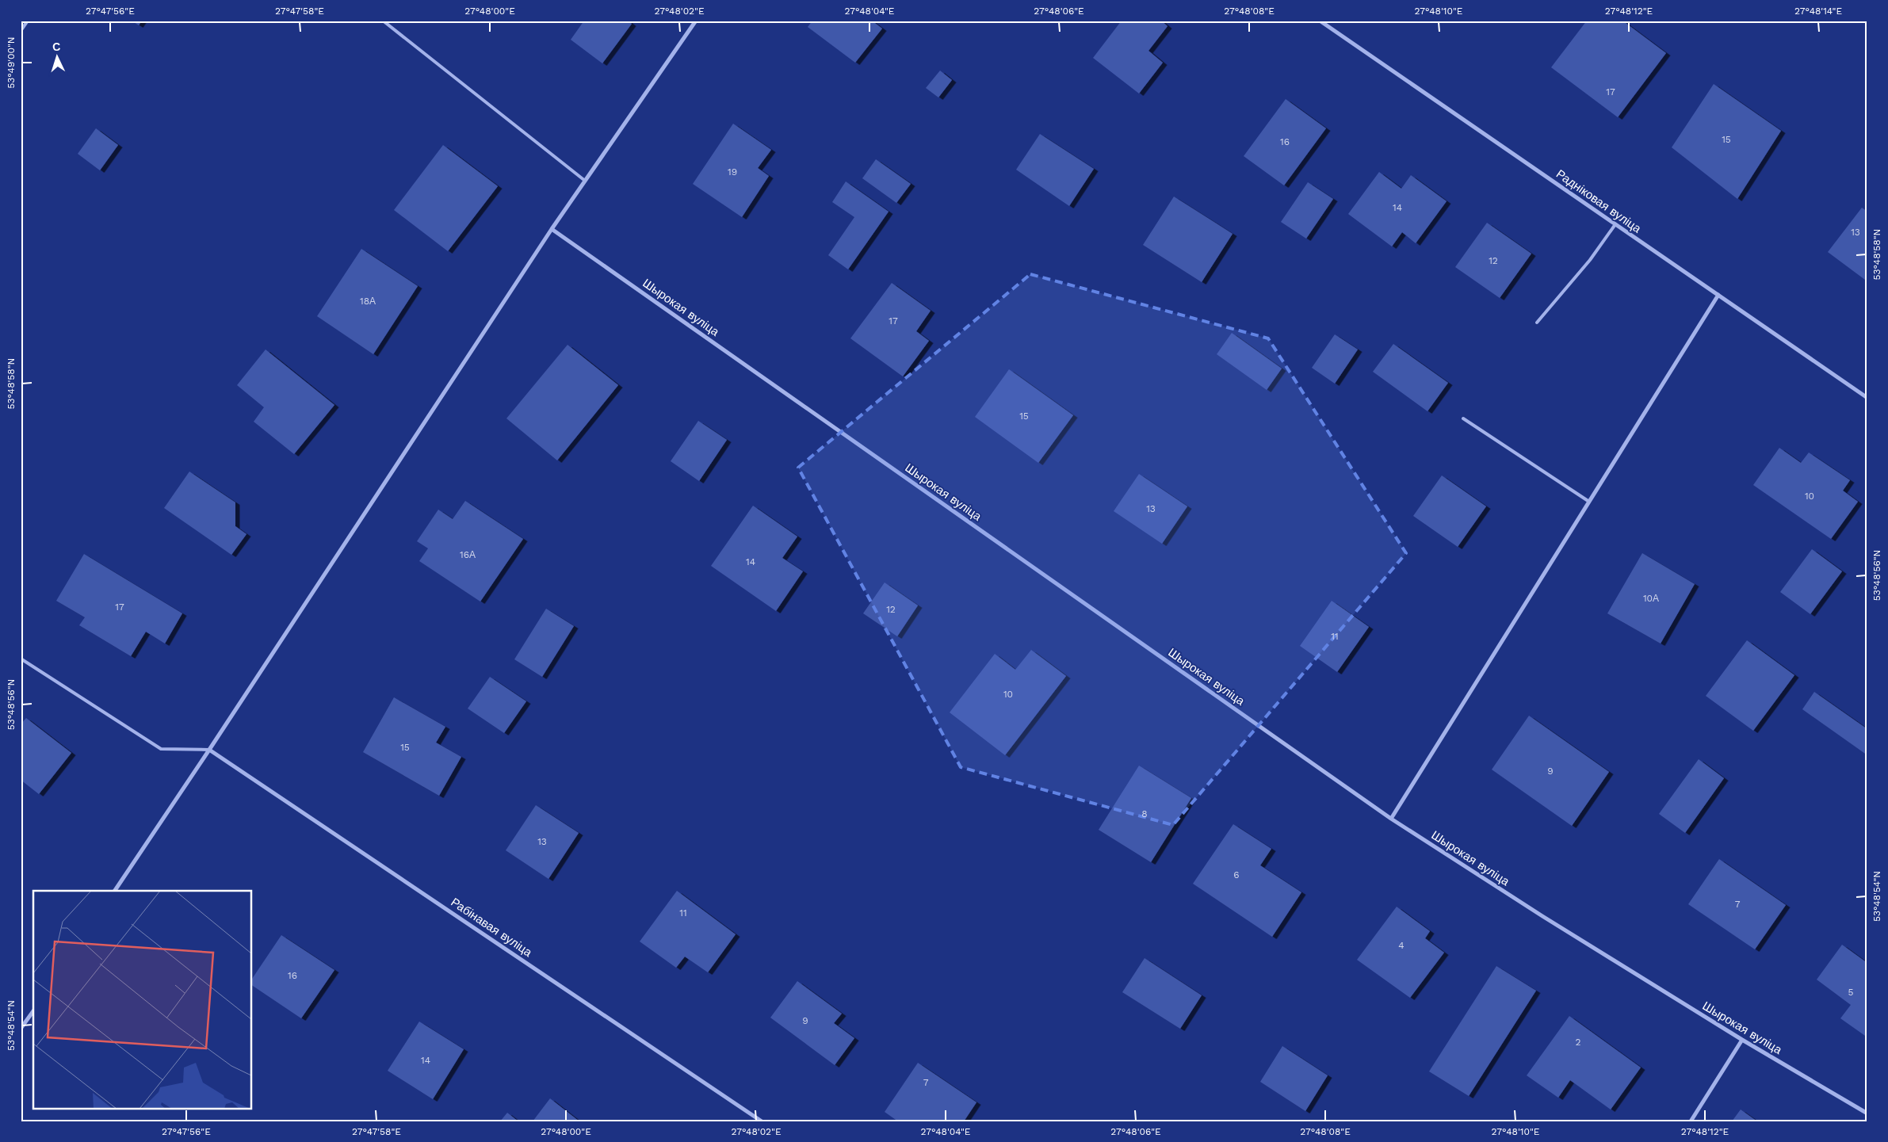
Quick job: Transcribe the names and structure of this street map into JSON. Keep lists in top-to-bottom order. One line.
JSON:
{"streets":{"street":["Радніковая вуліца","Шырокая вуліца","Рабінавая вуліца"]},"house_numbers":["17","15","16","19","14","13","12","18А","17","15","10","13","16А","14","10А","17","12","11","10","15","9","8","13","6","7","11","4","16","5","9","2","14","7"],"north":"top","coordinates":["27°47'56\"E","27°47'58\"E","27°48'00\"E","27°48'02\"E","27°48'04\"E","27°48'06\"E","27°48'08\"E","27°48'10\"E","27°48'12\"E","27°48'14\"E","53°49'00\"N","53°48'58\"N","53°48'56\"N","53°48'54\"N"]}
